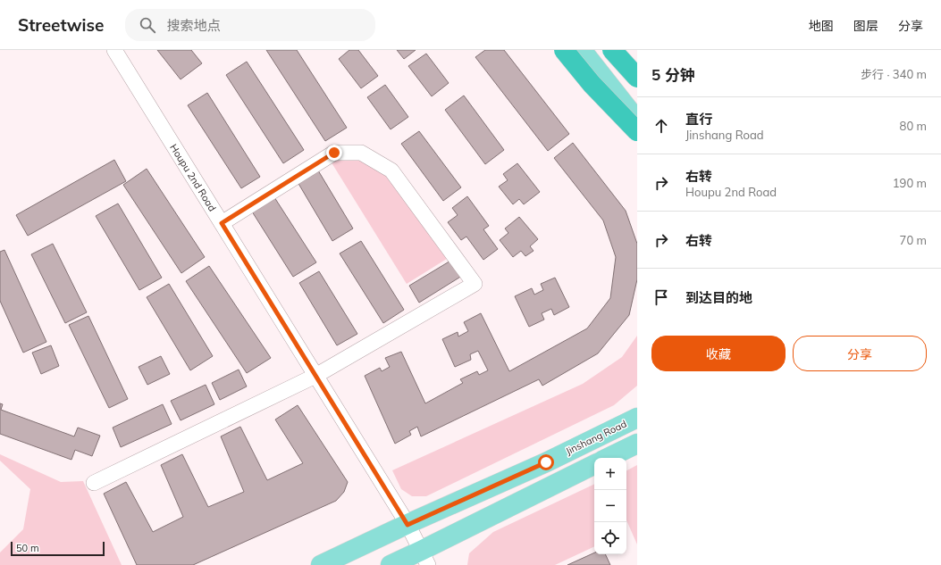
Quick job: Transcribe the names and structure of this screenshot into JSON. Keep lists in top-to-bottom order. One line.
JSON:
{"streets":{"main road":["Jinshang Road"],"street":["Houpu 2nd Road"]},"crossings":[["Houpu 2nd Road","Jinshang Road"]],"scale_bar":"50 m","page":{"header":"Streetwise","search":"搜索地点","nav":["地图","图层","分享"],"heading":["5 分钟","步行 · 340 m"],"list":[["直行","Jinshang Road","80 m"],["右转","Houpu 2nd Road","190 m"],["右转","70 m"],"到达目的地"],"buttons":["收藏","分享"],"map_buttons":["+","−"],"scale":"50 m"}}
